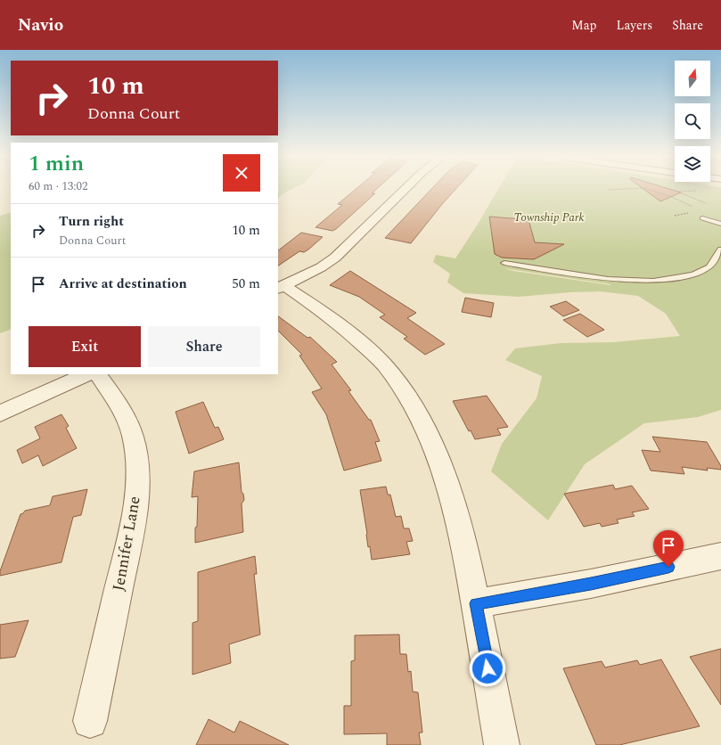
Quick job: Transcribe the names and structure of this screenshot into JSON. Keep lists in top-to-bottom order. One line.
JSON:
{"streets":{"street":["Jennifer Lane"]},"parks":["Township Park"],"north":"top","page":{"header":"Navio","nav":["Map","Layers","Share"],"turn":["10 m","Donna Court"],"heading":["1 min","60 m · 13:02"],"list":[{"name":"Turn right","note":"Donna Court","value":"10 m"},{"name":"Arrive at destination","value":"50 m"}],"buttons":["Exit","Share"]}}
